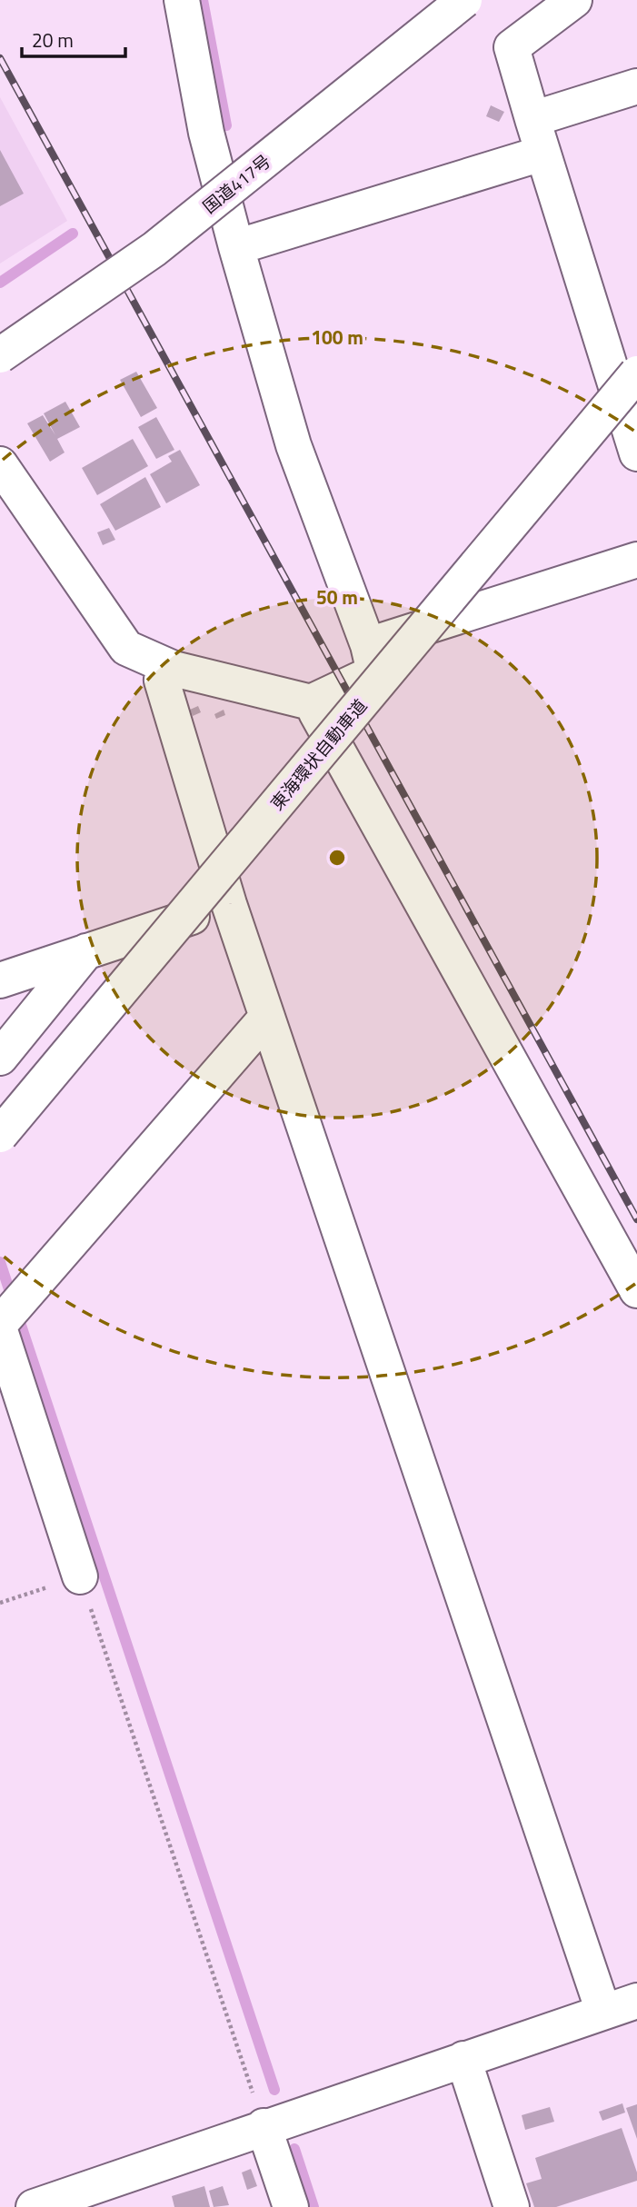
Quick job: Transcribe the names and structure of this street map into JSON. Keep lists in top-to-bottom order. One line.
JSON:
{"streets":{"main road":["国道417号","東海環状自動車道"]},"scale_bar":"20 m","rings":["100 m","50 m"]}
